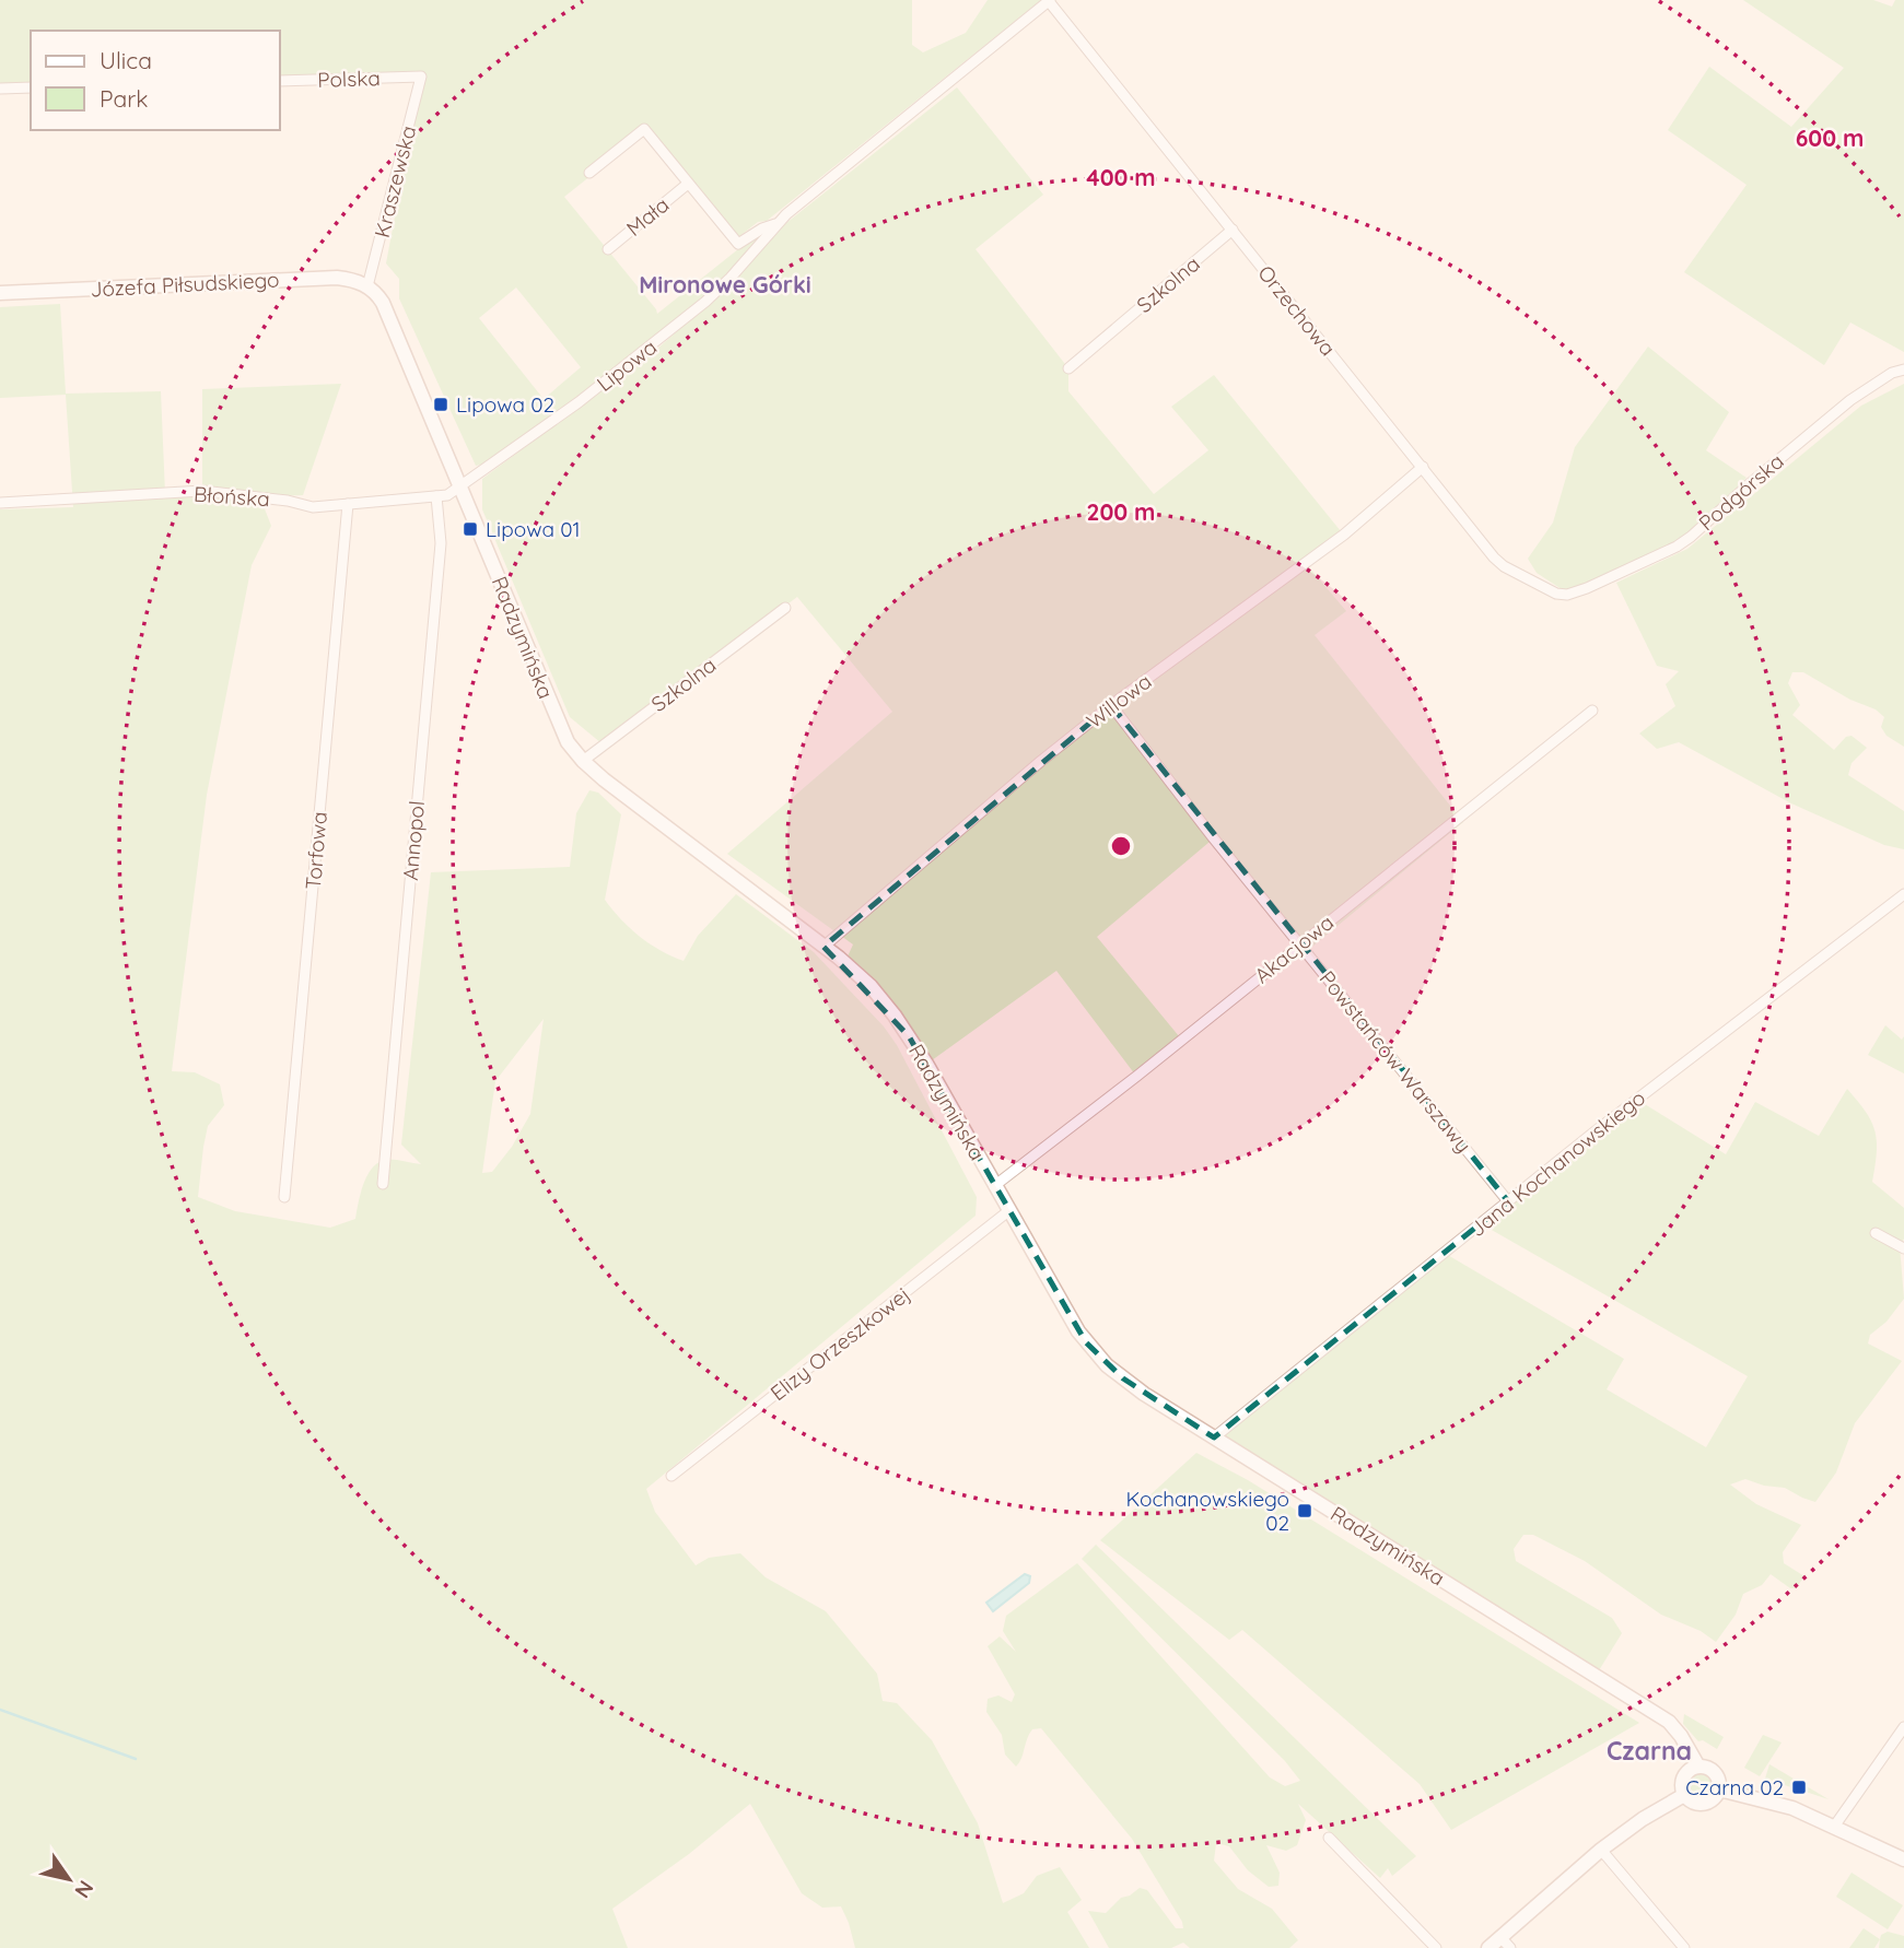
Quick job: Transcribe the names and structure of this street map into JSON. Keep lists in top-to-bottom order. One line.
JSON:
{"streets":{"street":["Polska","Kraszewska","Mała","Józefa Piłsudskiego","Szkolna","Orzechowa","Lipowa","Podgórska","Błońska","Radzymińska","Willowa","Annopol","Torfowa","Akacjowa","Powstańców Warszawy","Jana Kochanowskiego","Elizy Orzeszkowej"]},"crossings":[["Polska","Kraszewska"],["Kraszewska","Józefa Piłsudskiego"],["Kraszewska","Radzymińska"],["Mała","Lipowa"],["Józefa Piłsudskiego","Radzymińska"],["Szkolna","Orzechowa"],["Szkolna","Radzymińska"],["Orzechowa","Lipowa"],["Orzechowa","Podgórska"],["Orzechowa","Willowa"],["Lipowa","Błońska"],["Lipowa","Radzymińska"],["Błońska","Radzymińska"],["Błońska","Annopol"],["Błońska","Torfowa"],["Radzymińska","Willowa"],["Radzymińska","Akacjowa"],["Radzymińska","Jana Kochanowskiego"],["Radzymińska","Elizy Orzeszkowej"],["Willowa","Powstańców Warszawy"],["Akacjowa","Powstańców Warszawy"],["Powstańców Warszawy","Jana Kochanowskiego"]],"districts":["Mironowe Górki","Czarna"],"places":{"transit":["Lipowa 02","Lipowa 01","Kochanowskiego 02","Czarna 02"]},"legend":["Ulica","Park"],"north":"bottom right","rings":["600 m","400 m","200 m"]}
